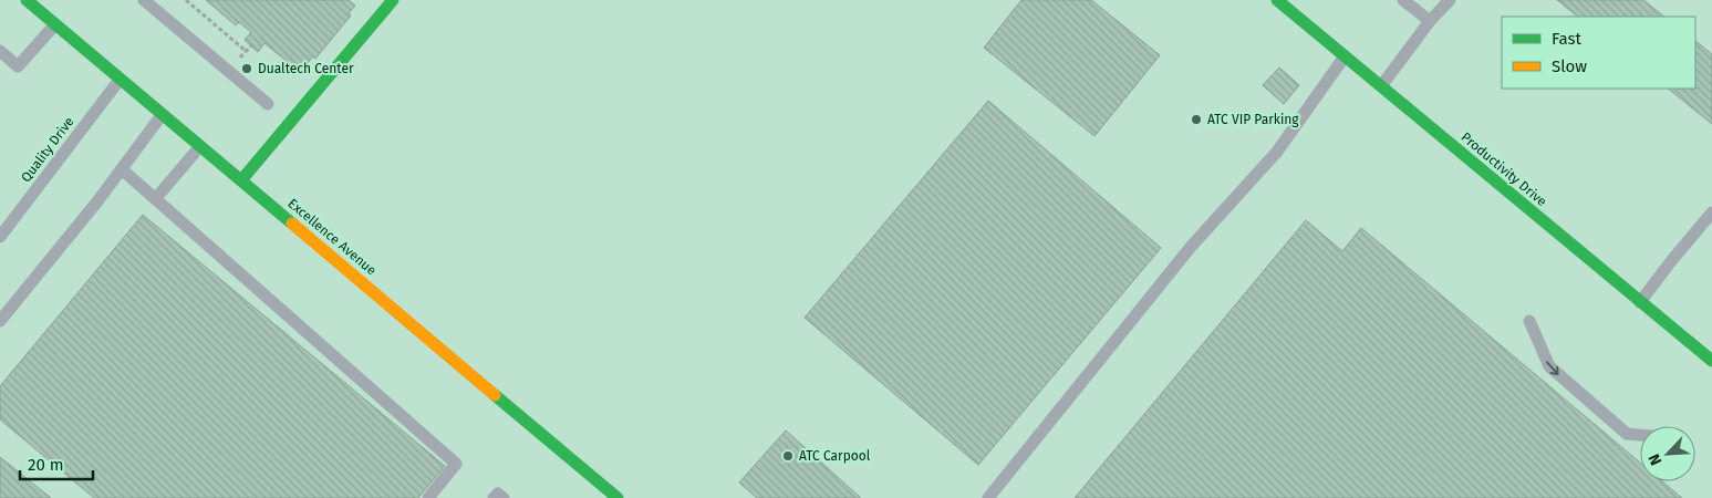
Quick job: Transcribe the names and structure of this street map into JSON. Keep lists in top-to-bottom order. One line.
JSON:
{"streets":{"street":["Productivity Drive","Excellence Avenue"],"lane":["Quality Drive"]},"crossings":[["Quality Drive","Excellence Avenue"]],"places":["Dualtech Center","ATC VIP Parking","ATC Carpool"],"legend":["Fast","Slow"],"scale_bar":"20 m","north":"bottom left"}
